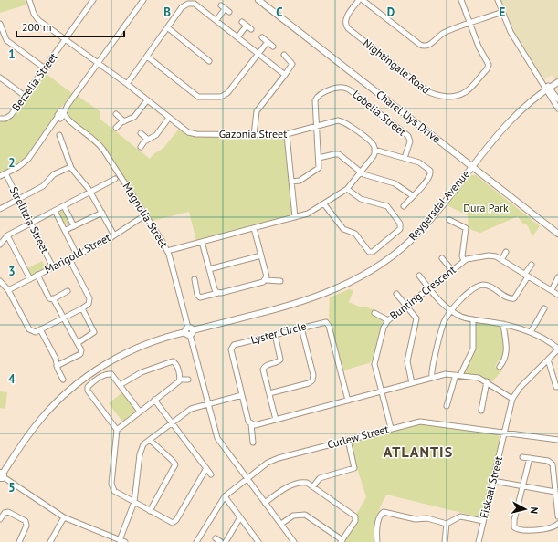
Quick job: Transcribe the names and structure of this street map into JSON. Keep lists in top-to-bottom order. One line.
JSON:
{"streets":{"main road":["Charel Uys Drive","Reygersdal Avenue"],"street":["Nightingale Road","Berzelia Street","Lobelia Street","Gazonia Street","Magnolia Street","Strelitzia Street","Marigold Street","Bunting Crescent","Lyster Circle","Curlew Street","Fiskaal Street"]},"crossings":[["Berzelia Street","Gazonia Street"],["Lobelia Street","Gazonia Street"],["Charel Uys Drive","Reygersdal Avenue"],["Reygersdal Avenue","Magnolia Street"],["Magnolia Street","Marigold Street"],["Magnolia Street","Curlew Street"],["Strelitzia Street","Marigold Street"],["Bunting Crescent","Curlew Street"],["Curlew Street","Fiskaal Street"]],"districts":["ATLANTIS"],"parks":["Dura Park"],"scale_bar":"200 m","north":"right","grid":{"columns":["B","C","D","E"],"rows":["1","2","3","4","5"]}}
